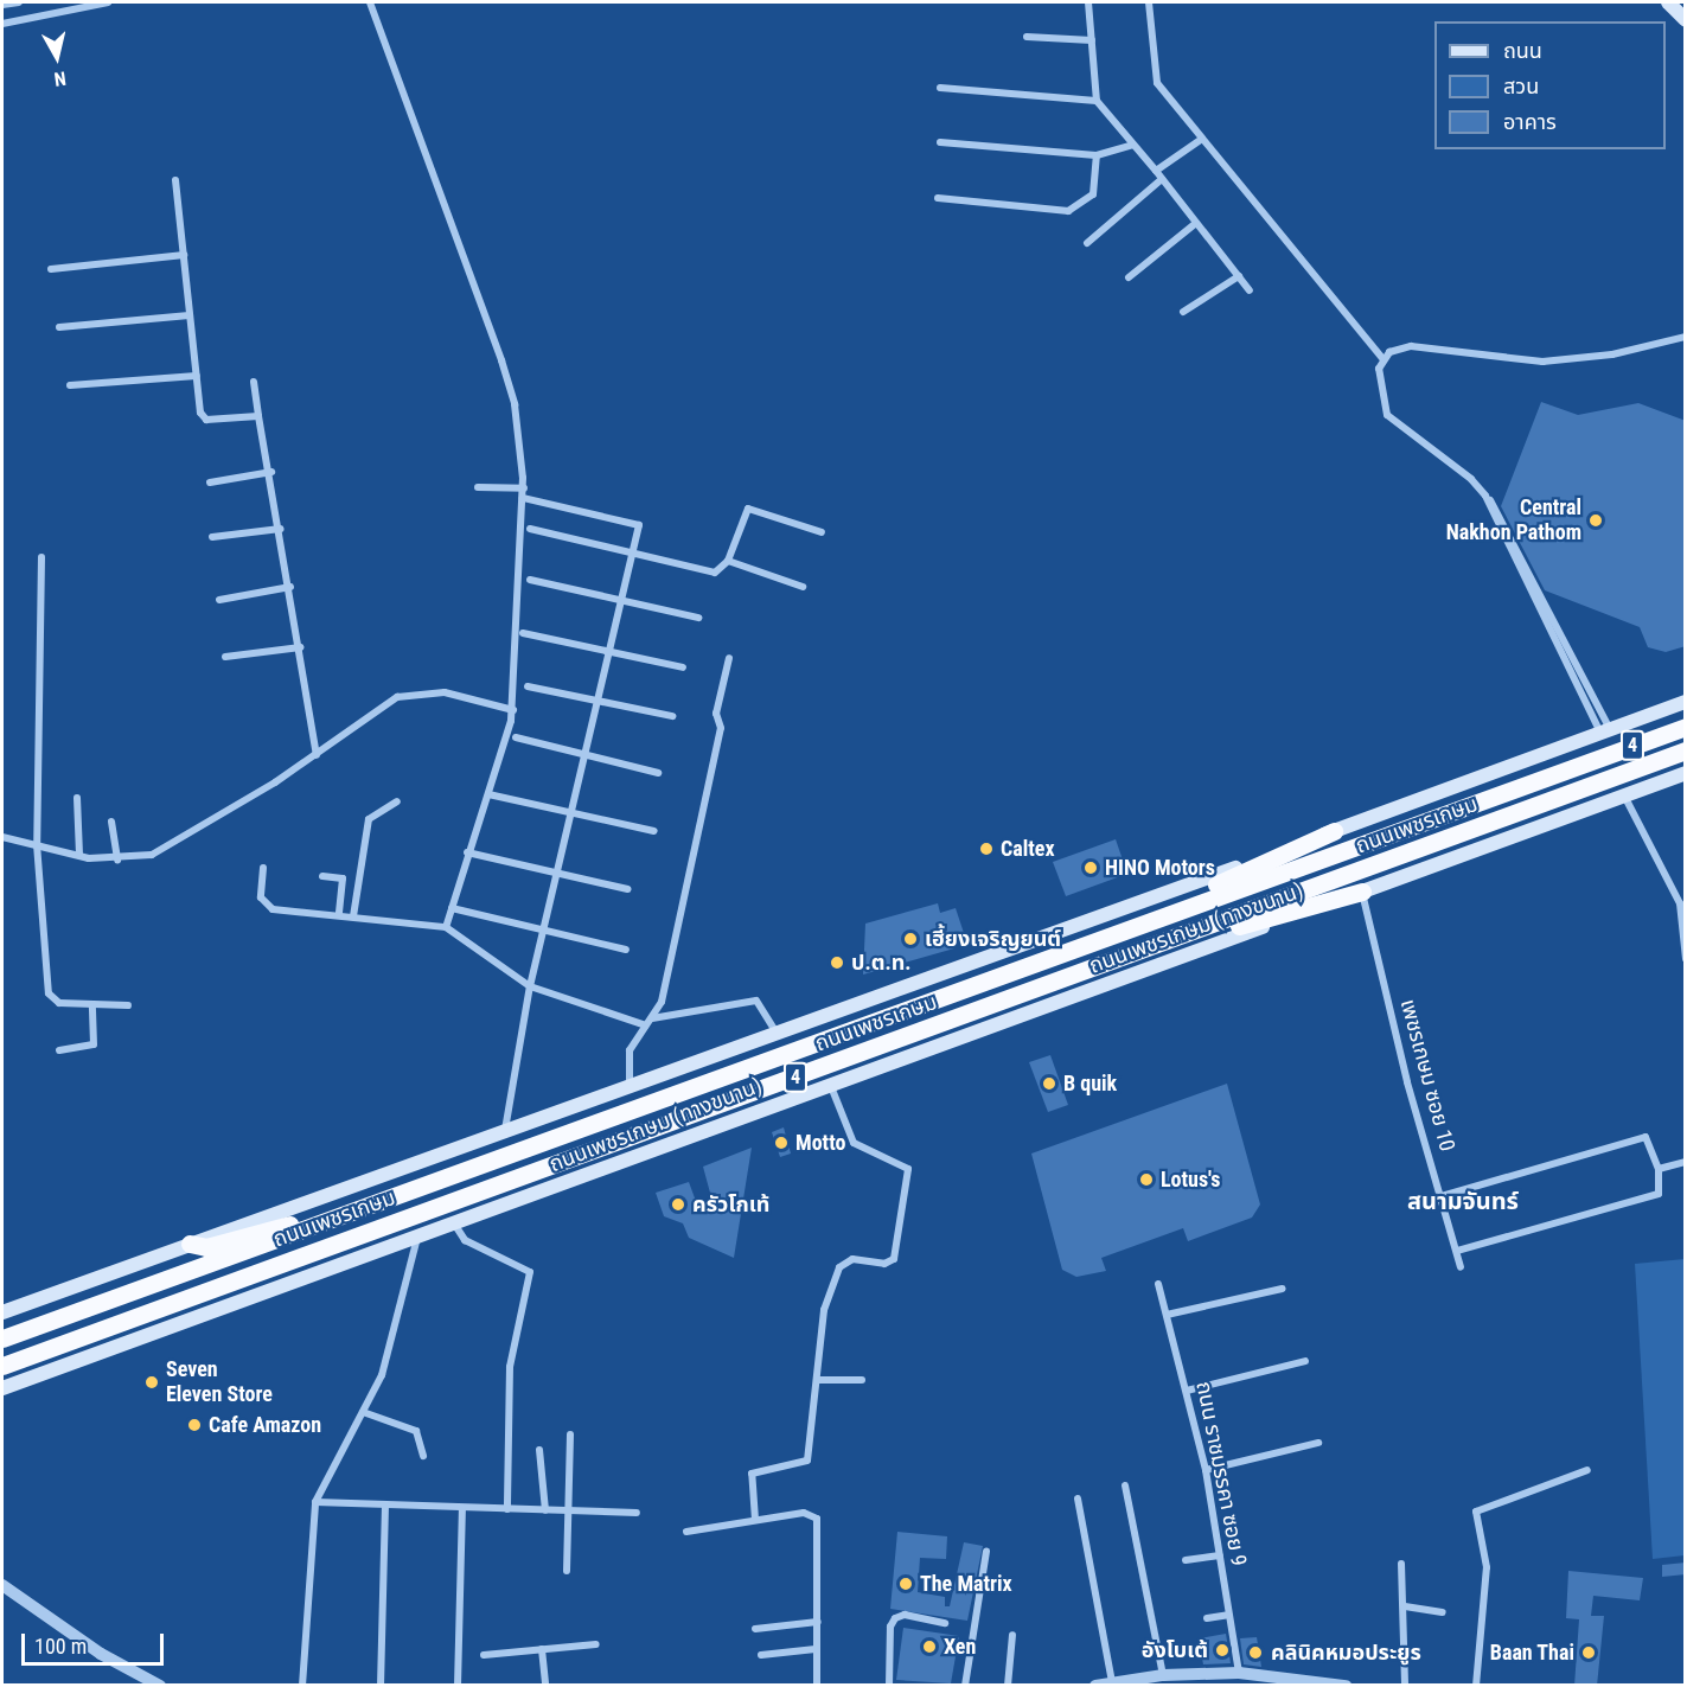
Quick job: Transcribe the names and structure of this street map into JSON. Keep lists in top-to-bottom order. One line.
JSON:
{"streets":{"highway":["4","ถนนเพชรเกษม"],"main road":["ถนนเพชรเกษม (ทางขนาน)"],"street":["เพชรเกษม ซอย 10","ถนน ราชมรรคา ซอย 9"]},"crossings":[["ถนนเพชรเกษม (ทางขนาน)","เพชรเกษม ซอย 10"]],"districts":["สนามจันทร์"],"places":["Central Nakhon Pathom","Caltex","HINO Motors","เฮี้ยงเจริญยนต์","ป.ต.ท.","B quik","Motto","Lotus's","ครัวโกเท้","Seven Eleven Store","Cafe Amazon","The Matrix","Xen","อังโบเต้","คลินิคหมอประยูร","Baan Thai"],"legend":["ถนน","สวน","อาคาร"],"scale_bar":"100 m","north":"bottom"}
